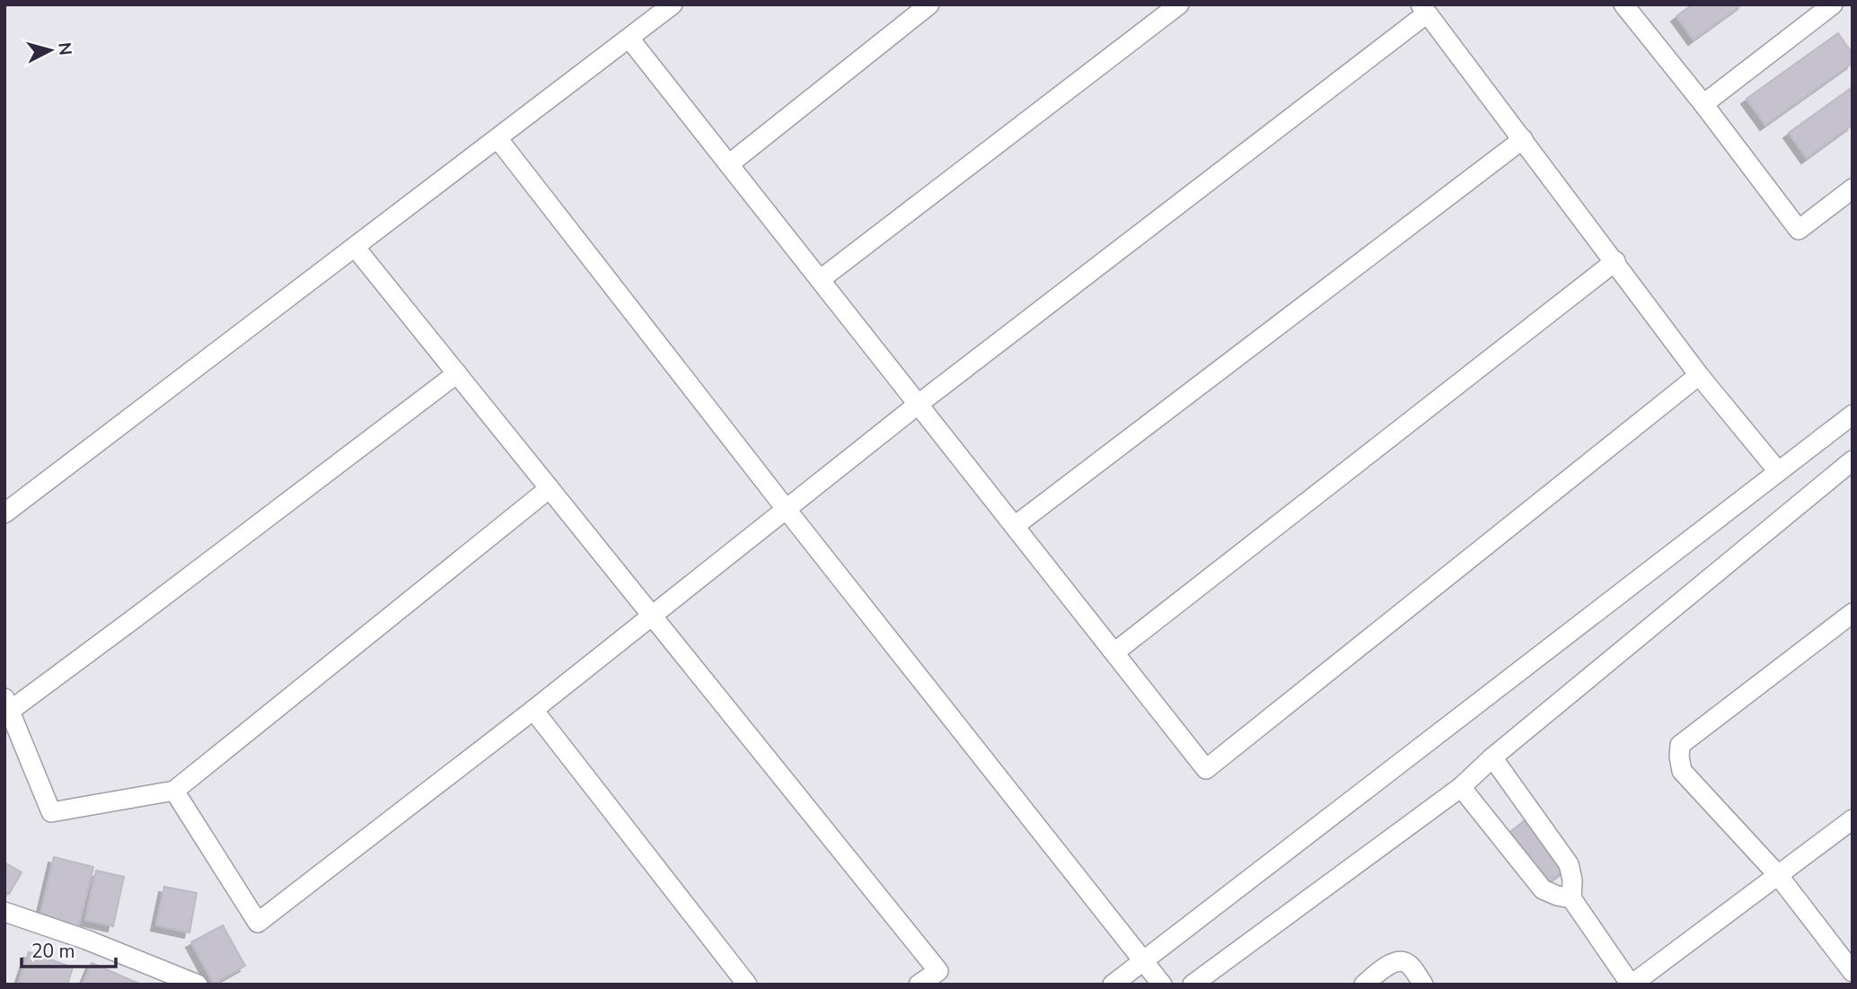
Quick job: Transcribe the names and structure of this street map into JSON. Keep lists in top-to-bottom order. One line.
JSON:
{"scale_bar":"20 m","north":"right"}
